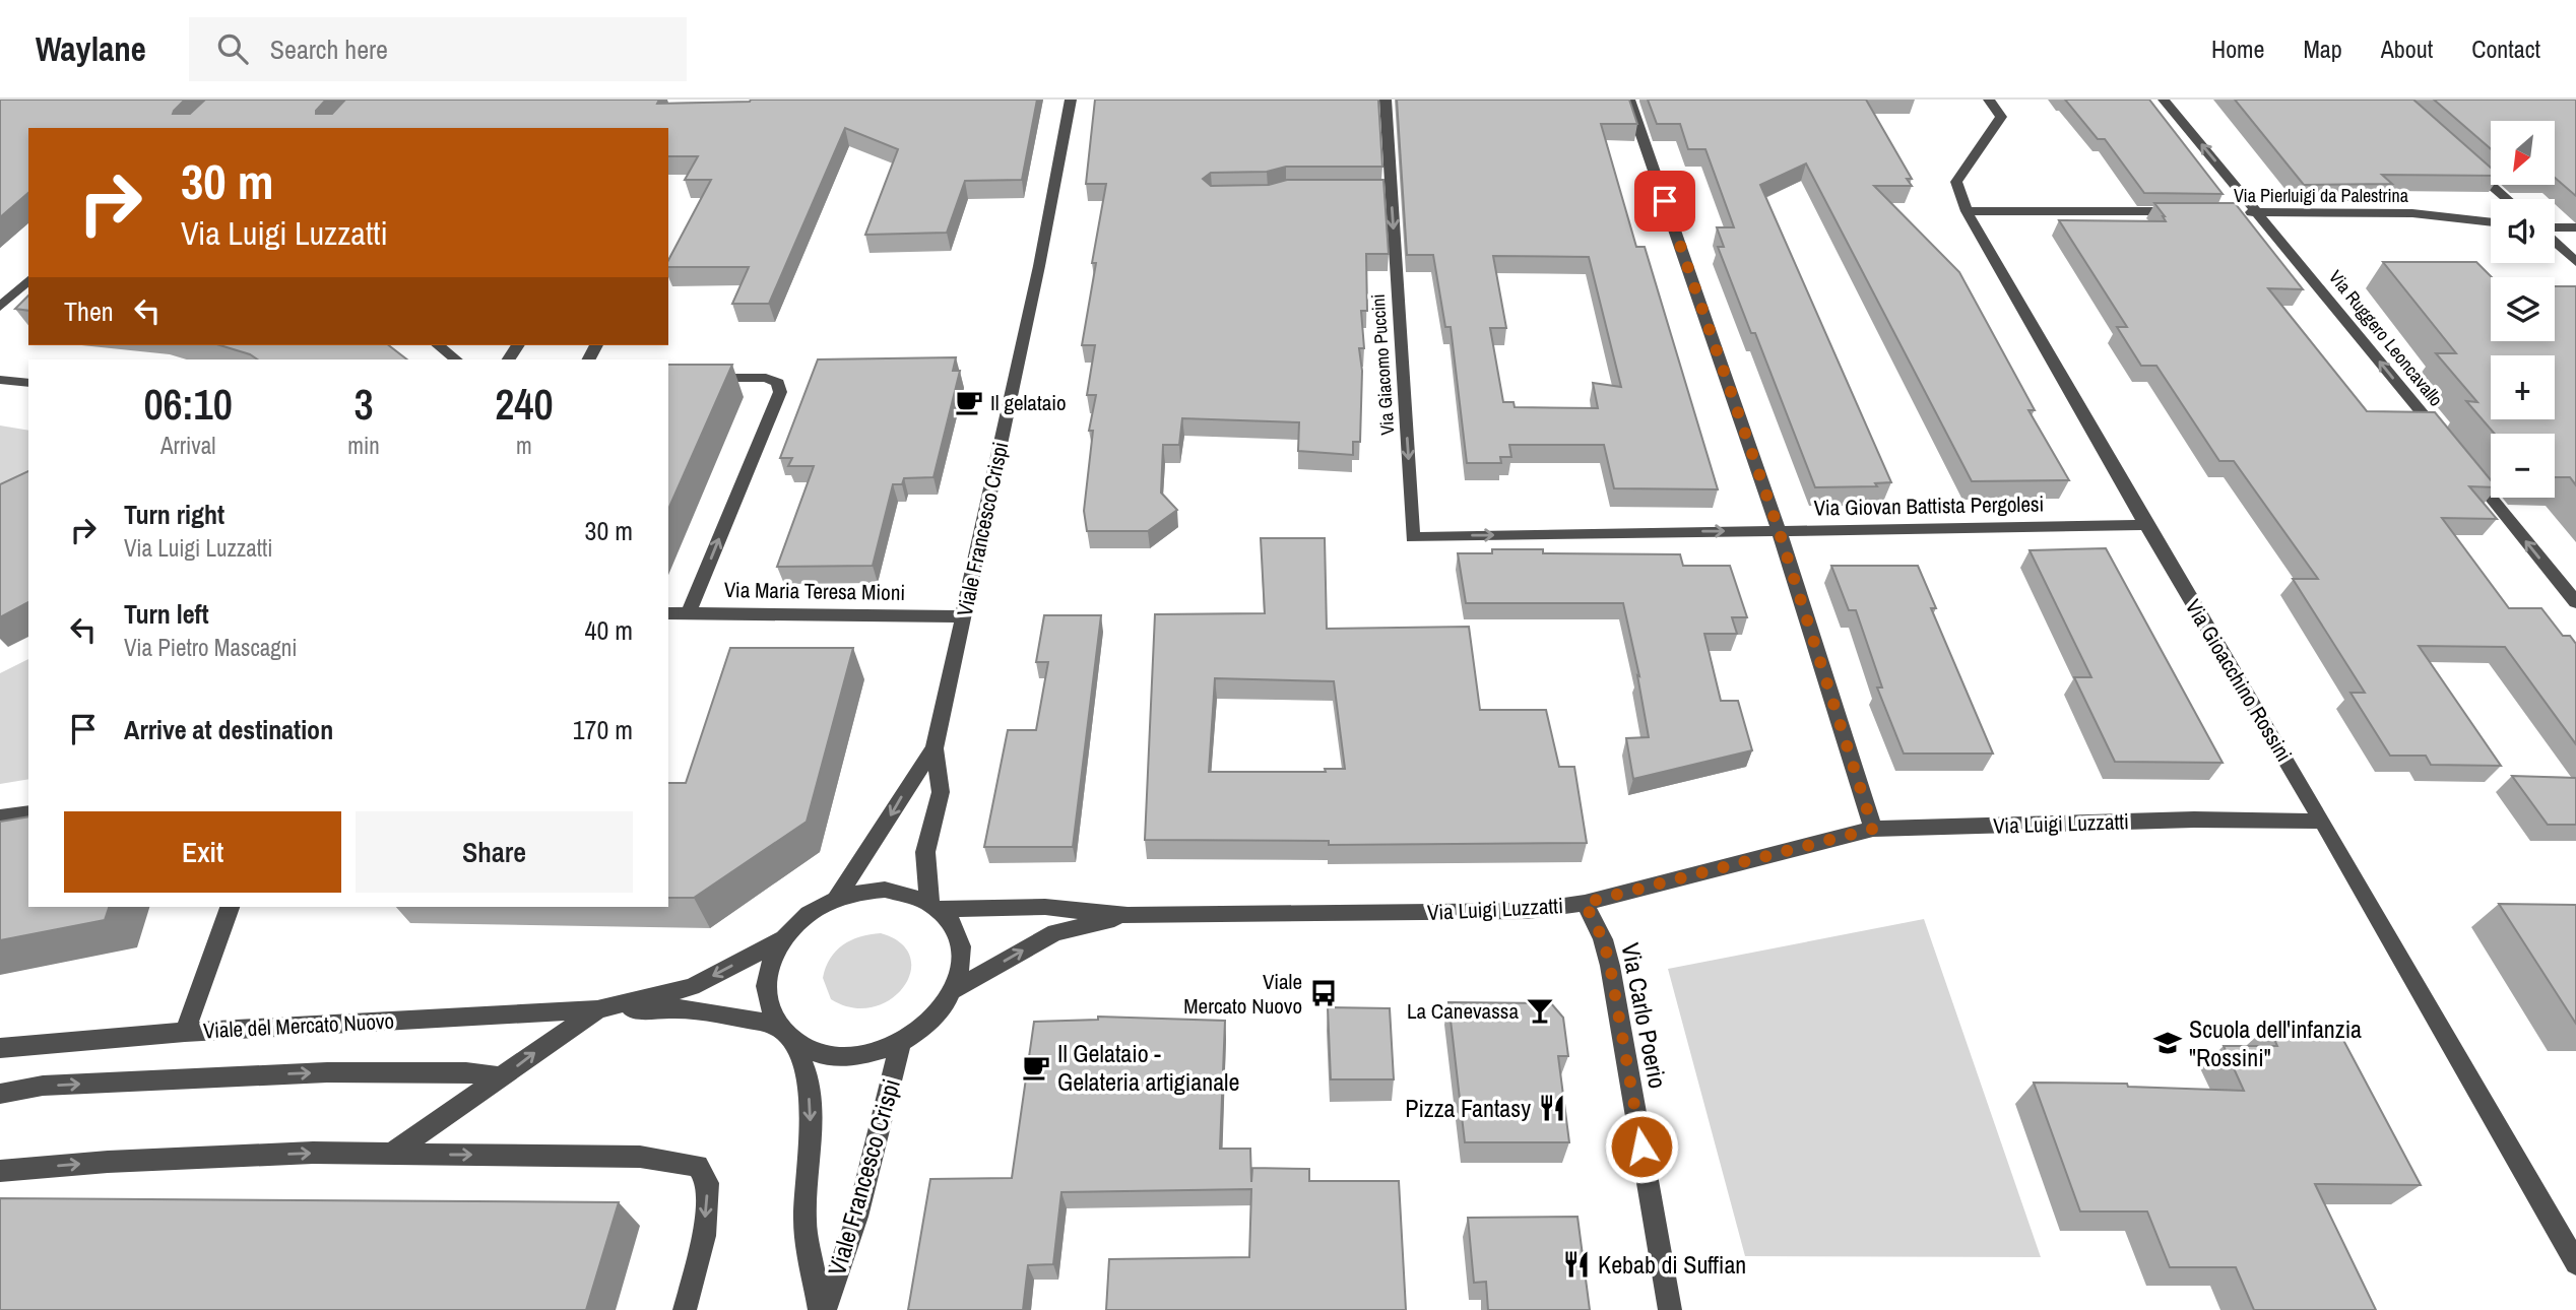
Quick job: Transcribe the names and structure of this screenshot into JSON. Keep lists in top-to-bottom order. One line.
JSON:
{"streets":{"street":["Via Pierluigi da Palestrina","Via Ruggero Leoncavallo","Via Giacomo Puccini","Via Giovan Battista Pergolesi","Viale Francesco Crispi","Via Maria Teresa Mioni","Via Gioacchino Rossini","Via Luigi Luzzatti","Via Carlo Poerio","Viale del Mercato Nuovo"]},"crossings":[["Via Pierluigi da Palestrina","Via Ruggero Leoncavallo"],["Via Giacomo Puccini","Via Giovan Battista Pergolesi"],["Via Giovan Battista Pergolesi","Via Gioacchino Rossini"],["Viale Francesco Crispi","Via Maria Teresa Mioni"],["Viale Francesco Crispi","Via Luigi Luzzatti"],["Viale Francesco Crispi","Viale del Mercato Nuovo"],["Via Gioacchino Rossini","Via Luigi Luzzatti"],["Via Luigi Luzzatti","Via Carlo Poerio"],["Via Luigi Luzzatti","Viale del Mercato Nuovo"]],"one_way":["Via Ruggero Leoncavallo","Via Giacomo Puccini","Via Giovan Battista Pergolesi"],"places":{"cafe":["Il gelataio","Il Gelataio - Gelateria artigianale"],"bus stop":["Viale Mercato Nuovo"],"bar":["La Canevassa"],"school or university":["Scuola dell'infanzia \"Rossini\""],"restaurant":["Pizza Fantasy","Kebab di Suffian"]},"north":"bottom left","page":{"header":"Waylane","search":"Search here","nav":["Home","Map","About","Contact"],"map_buttons":["+","−"],"turn":["30 m","Via Luigi Luzzatti"],"then":"Then","eta":["06:10","Arrival","3","min","240","m"],"list":[{"name":"Turn right","note":"Via Luigi Luzzatti","value":"30 m"},{"name":"Turn left","note":"Via Pietro Mascagni","value":"40 m"},{"name":"Arrive at destination","value":"170 m"}],"buttons":["Exit","Share"]}}
